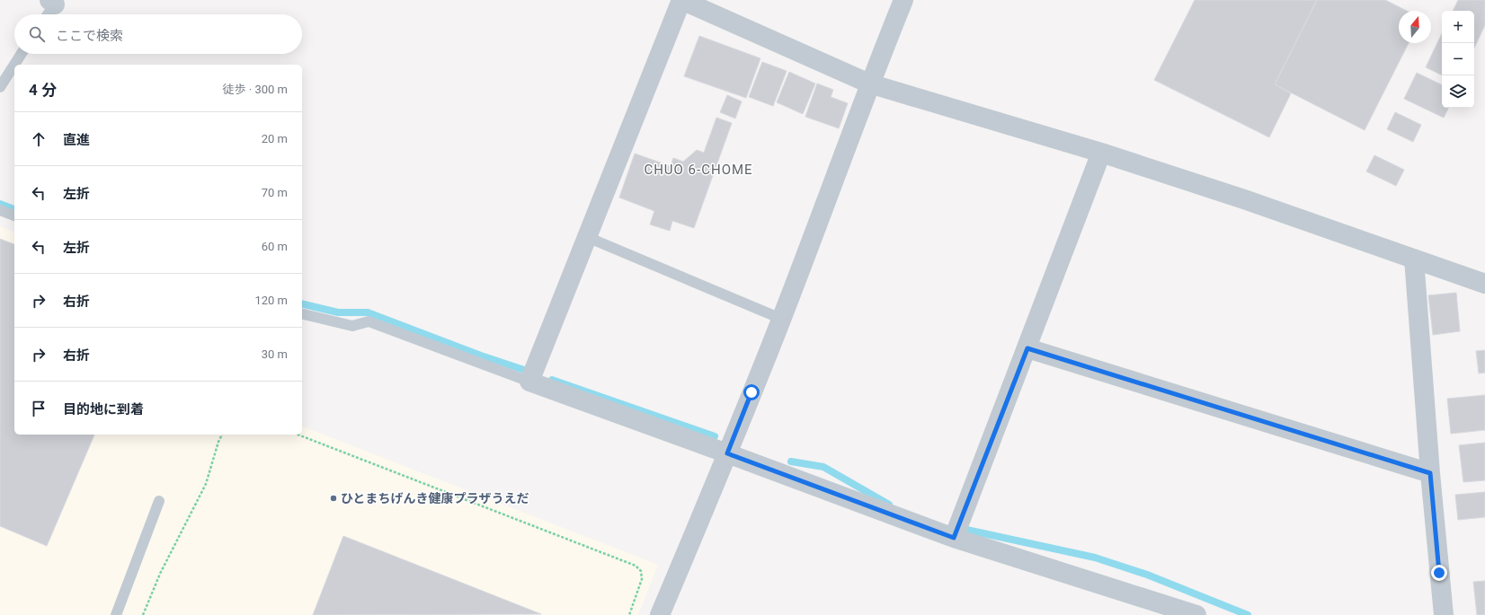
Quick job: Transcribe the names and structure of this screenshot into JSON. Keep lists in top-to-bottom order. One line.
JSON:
{"districts":["CHUO 6-CHOME"],"places":["ひとまちげんき健康プラザうえだ"],"north":"top","page":{"map_buttons":["+","−"],"search":"ここで検索","heading":["4 分","徒歩 · 300 m"],"list":[["直進","20 m"],["左折","70 m"],["左折","60 m"],["右折","120 m"],["右折","30 m"],"目的地に到着"]}}
